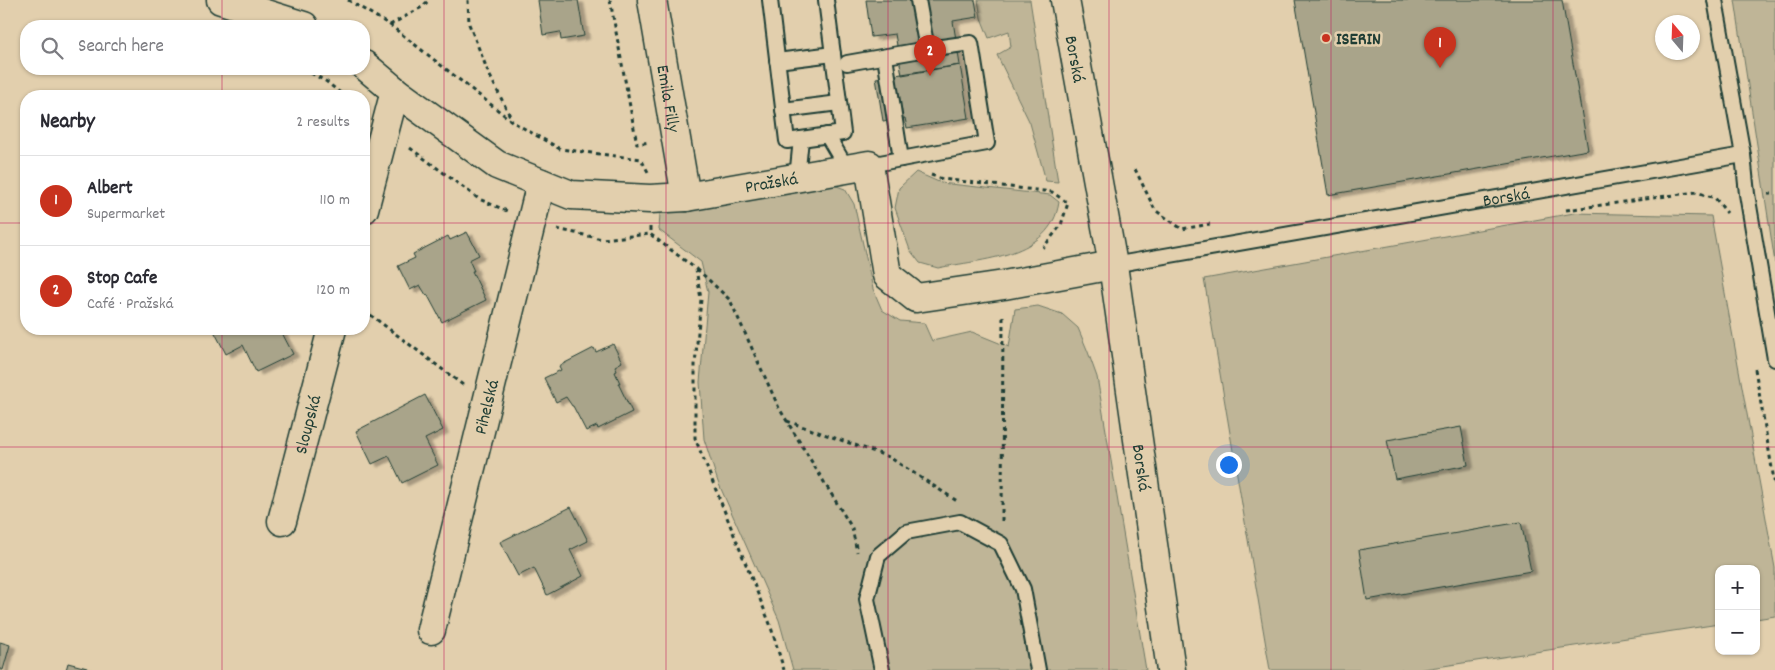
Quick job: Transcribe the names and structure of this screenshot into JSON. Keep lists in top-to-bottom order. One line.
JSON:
{"streets":{"street":["Borská","Emila Filly","Pražská","Pihelská","Sloupská"]},"crossings":[["Emila Filly","Pražská"],["Pražská","Pihelská"]],"places":["ISERIN"],"north":"top","page":{"search":"Search here","pins":["1","2"],"heading":["Nearby","2 results"],"list":[{"mark":"1","name":"Albert","note":"Supermarket","value":"110 m"},{"mark":"2","name":"Stop Cafe","note":"Café · Pražská","value":"120 m"}],"map_buttons":["+","−"]}}
